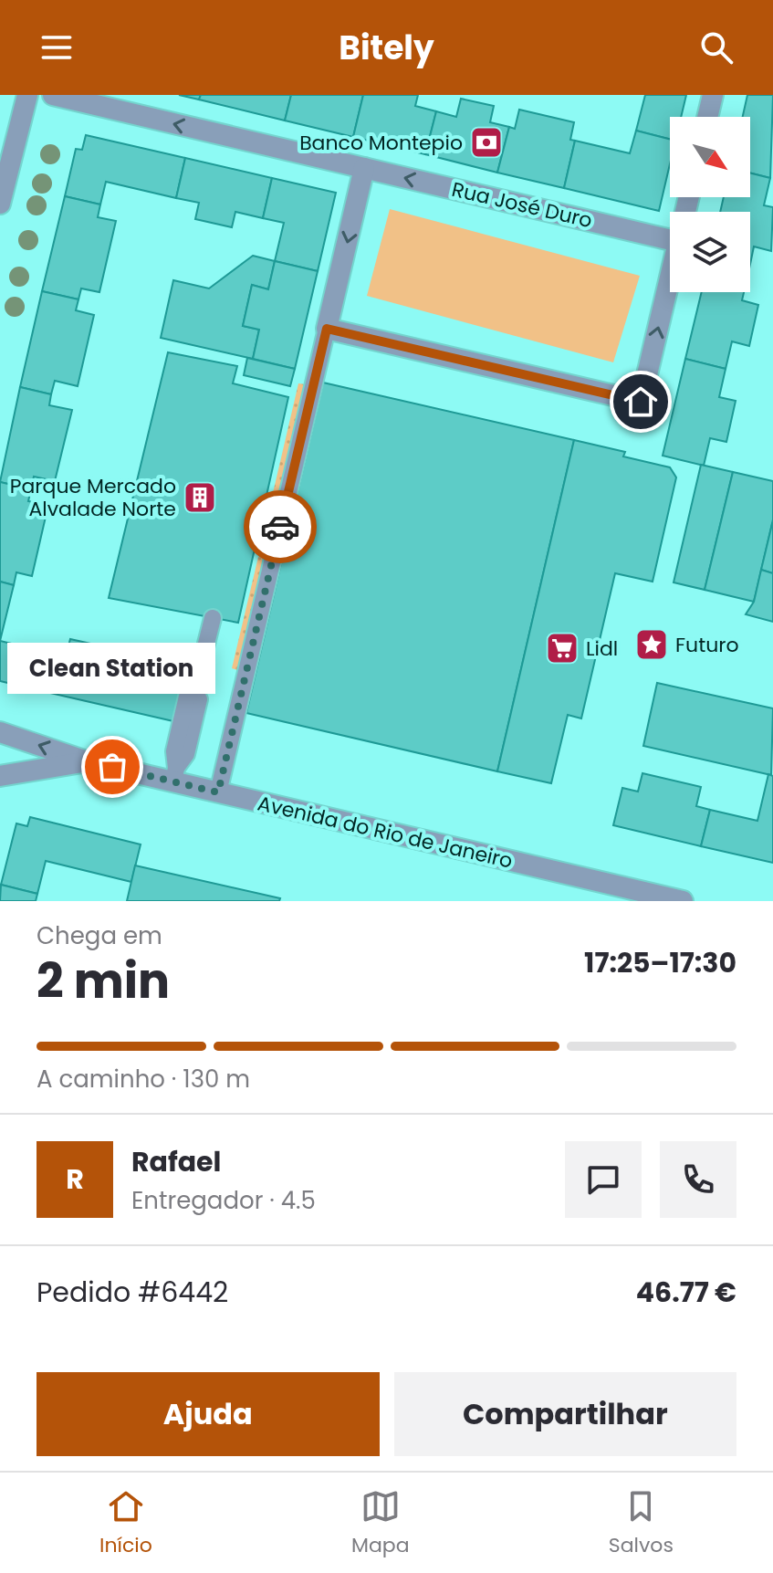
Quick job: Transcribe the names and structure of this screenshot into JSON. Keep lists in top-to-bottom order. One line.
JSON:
{"streets":{"street":["Rua José Duro","Avenida do Rio de Janeiro"]},"one_way":["Rua José Duro"],"places":{"bank":["Banco Montepio"],"building":["Parque Mercado Alvalade Norte"],"place":["Futuro"],"supermarket":["Lidl"],"other":["Clean Station"]},"north":"bottom right","page":{"header":"Bitely","bubble":"Clean Station","heading":["2 min","Chega em","17:25–17:30"],"panel":["Rafael","Entregador · 4.5","Pedido #6442","46.77 €"],"bar":"A caminho · 130 m","round":"R","buttons":["Ajuda","Compartilhar"],"tabs":["Início","Mapa","Salvos"]}}
